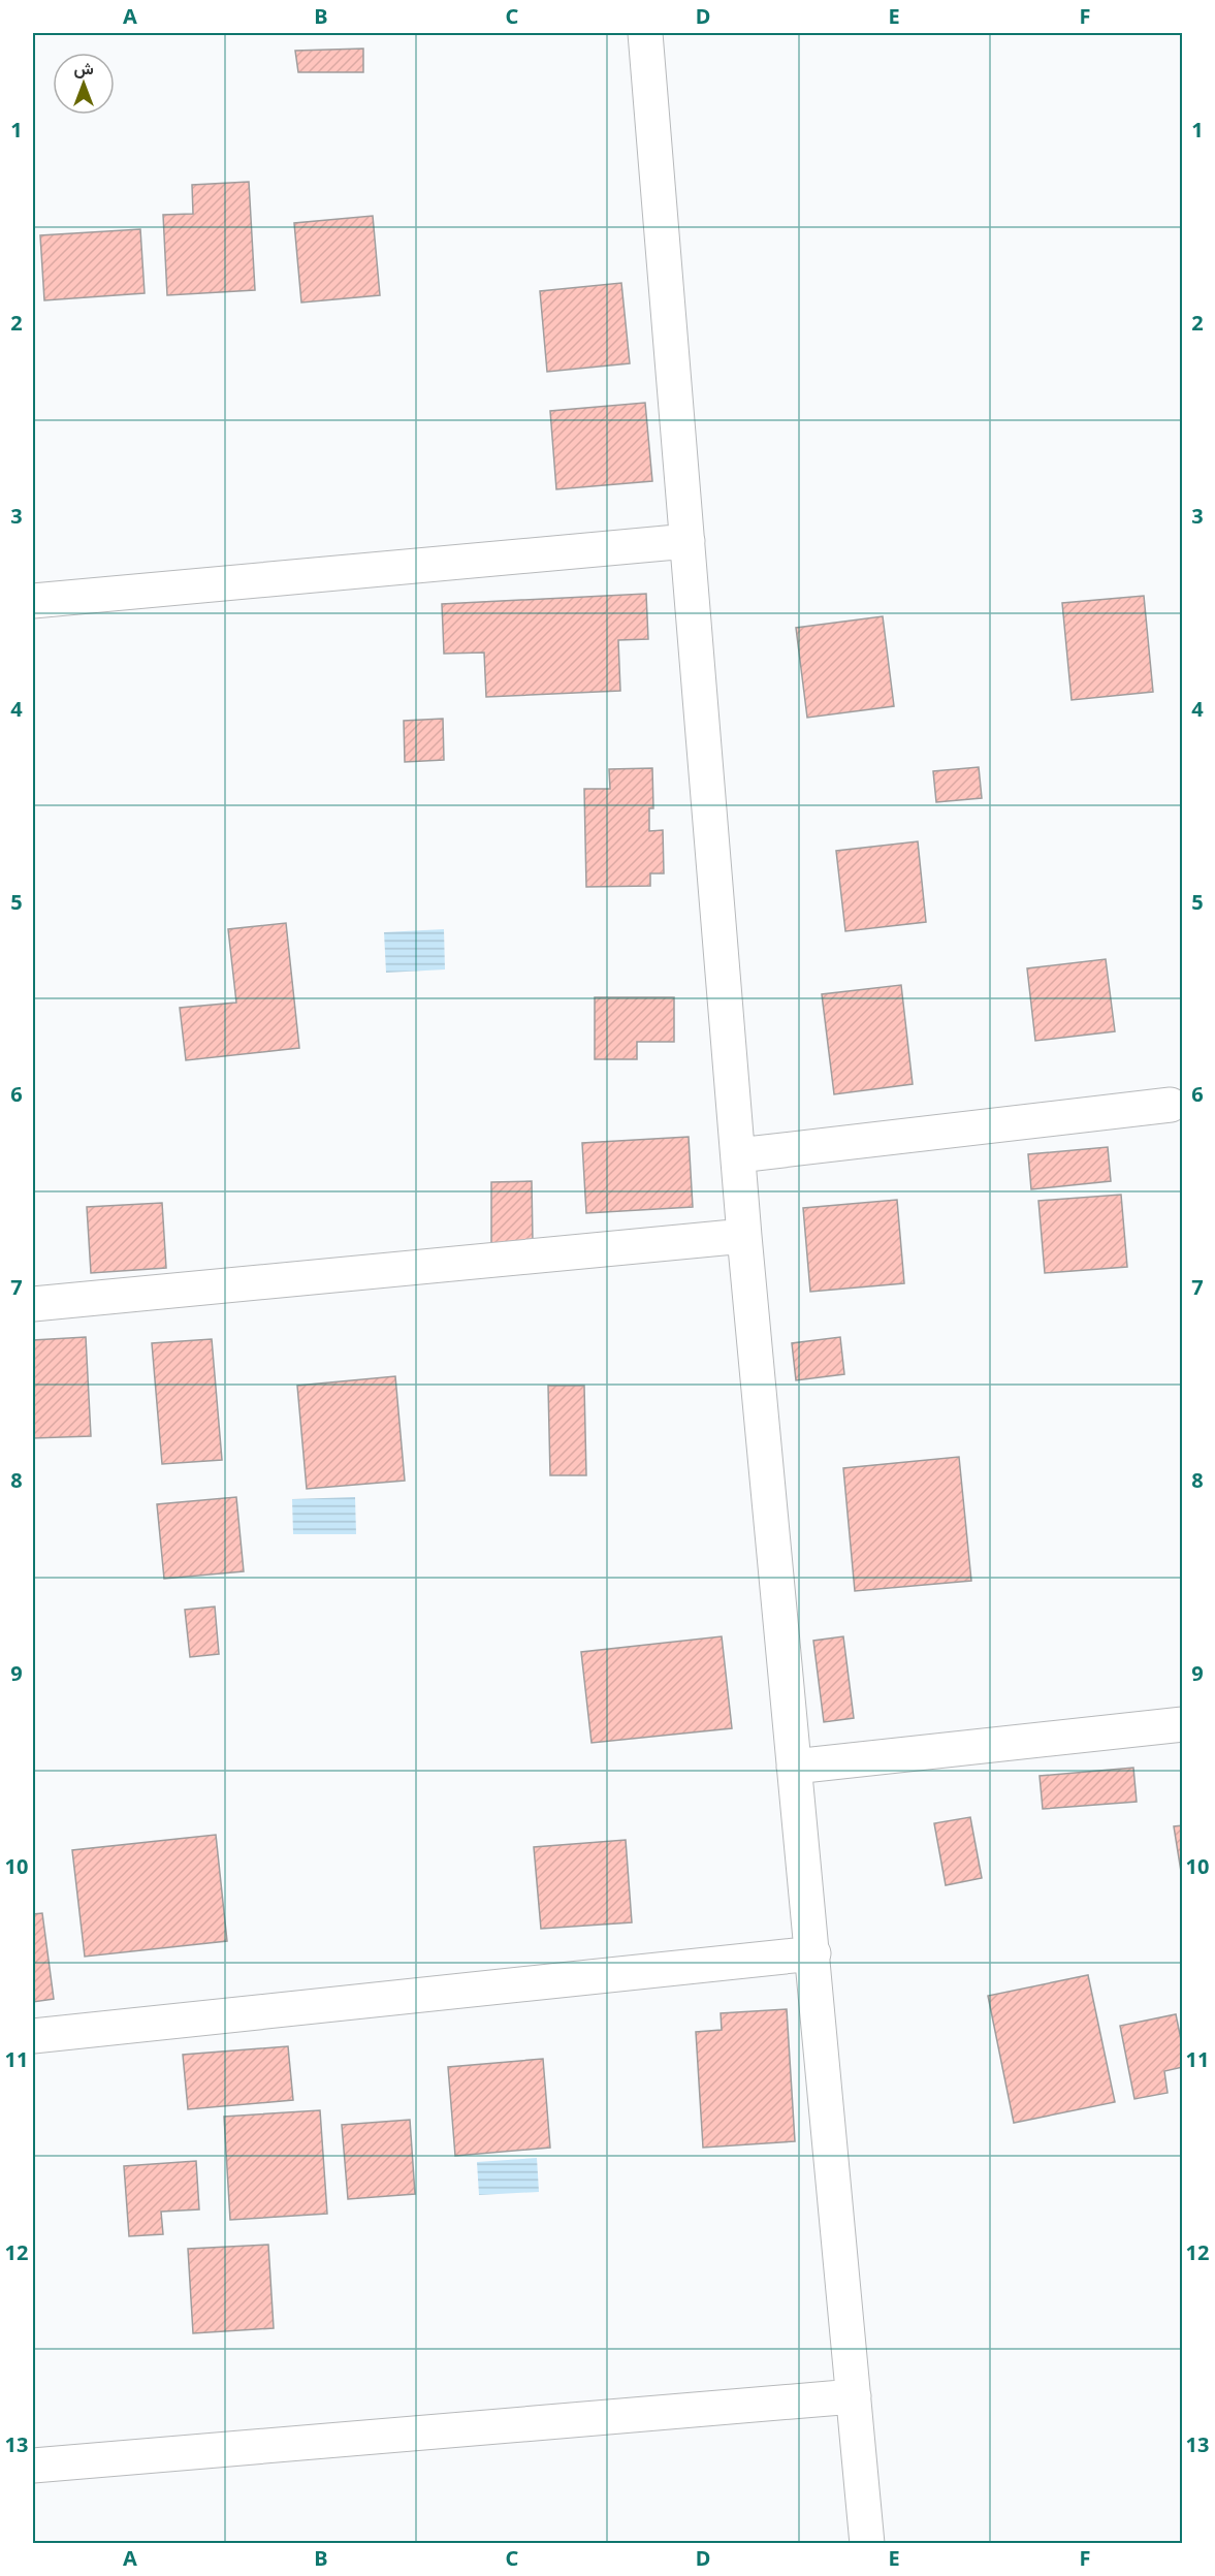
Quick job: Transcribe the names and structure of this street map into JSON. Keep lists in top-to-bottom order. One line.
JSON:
{"north":"top","grid":{"columns":["A","B","C","D","E","F"],"rows":["1","2","3","4","5","6","7","8","9","10","11","12","13"]}}
